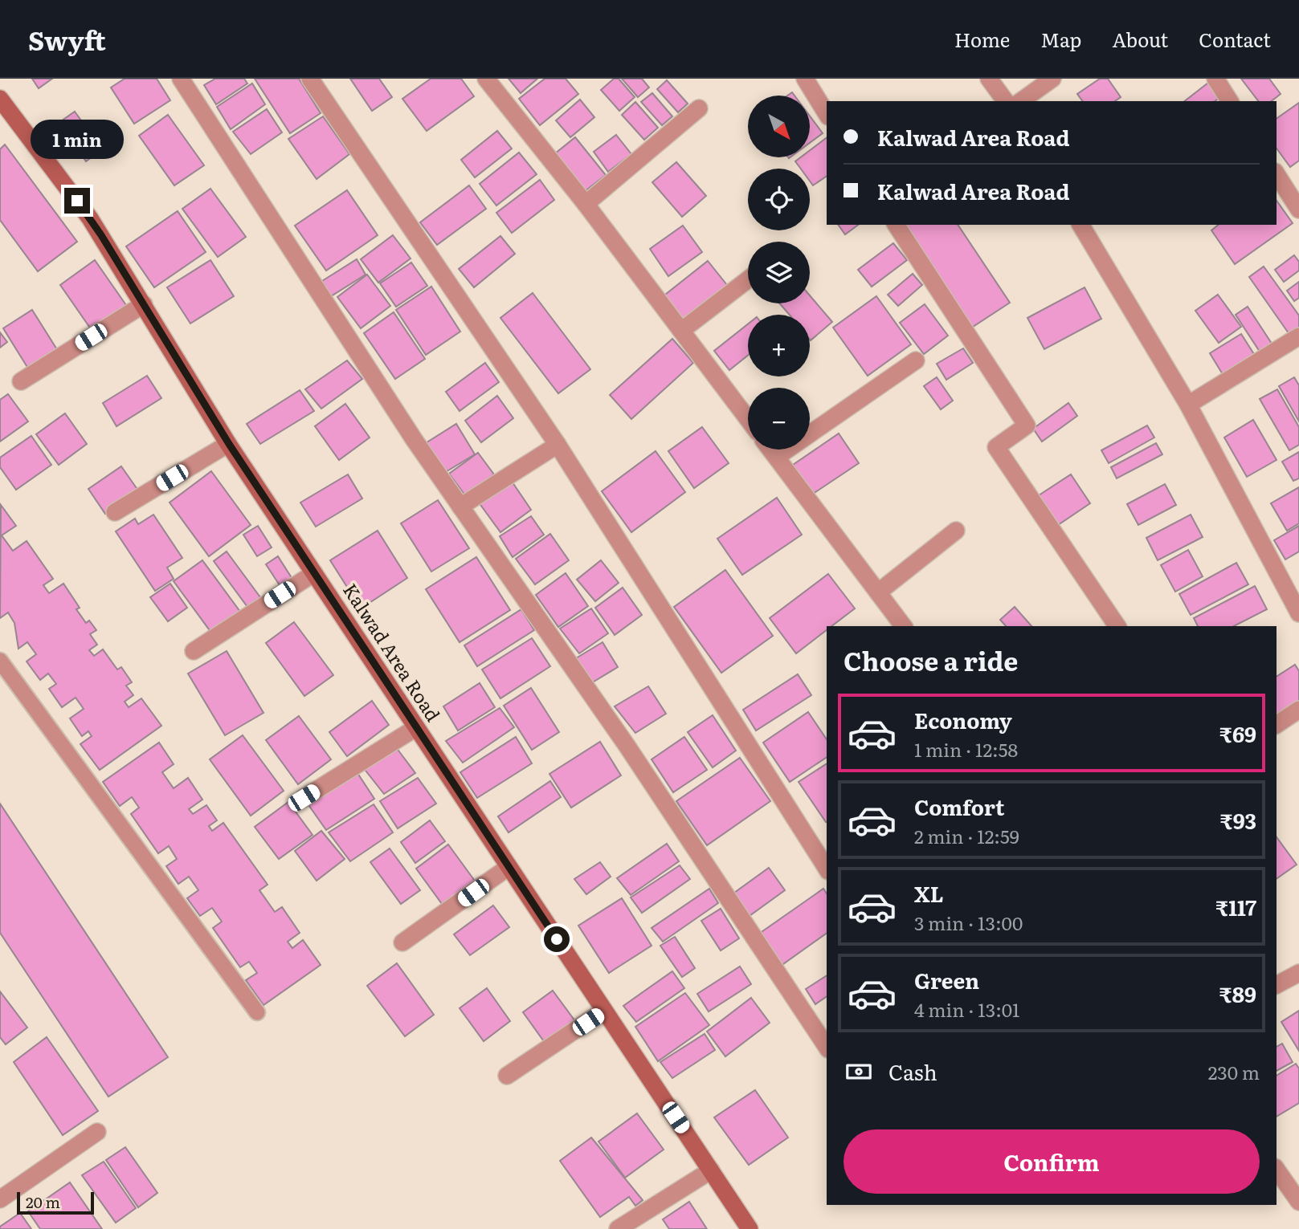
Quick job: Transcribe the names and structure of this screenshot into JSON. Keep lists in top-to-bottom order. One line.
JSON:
{"streets":{"street":["Kalwad Area Road"]},"scale_bar":"20 m","north":"bottom right","page":{"header":"Swyft","nav":["Home","Map","About","Contact"],"map_buttons":["+","−"],"banner":["Kalwad Area Road","Kalwad Area Road"],"bubble":"1 min","heading":"Choose a ride","list":[{"name":"Economy","note":"1 min · 12:58","value":"₹69"},{"name":"Comfort","note":"2 min · 12:59","value":"₹93"},{"name":"XL","note":"3 min · 13:00","value":"₹117"},{"name":"Green","note":"4 min · 13:01","value":"₹89"}],"pay":["Cash","230 m"],"buttons":"Confirm","scale":"20 m"}}
